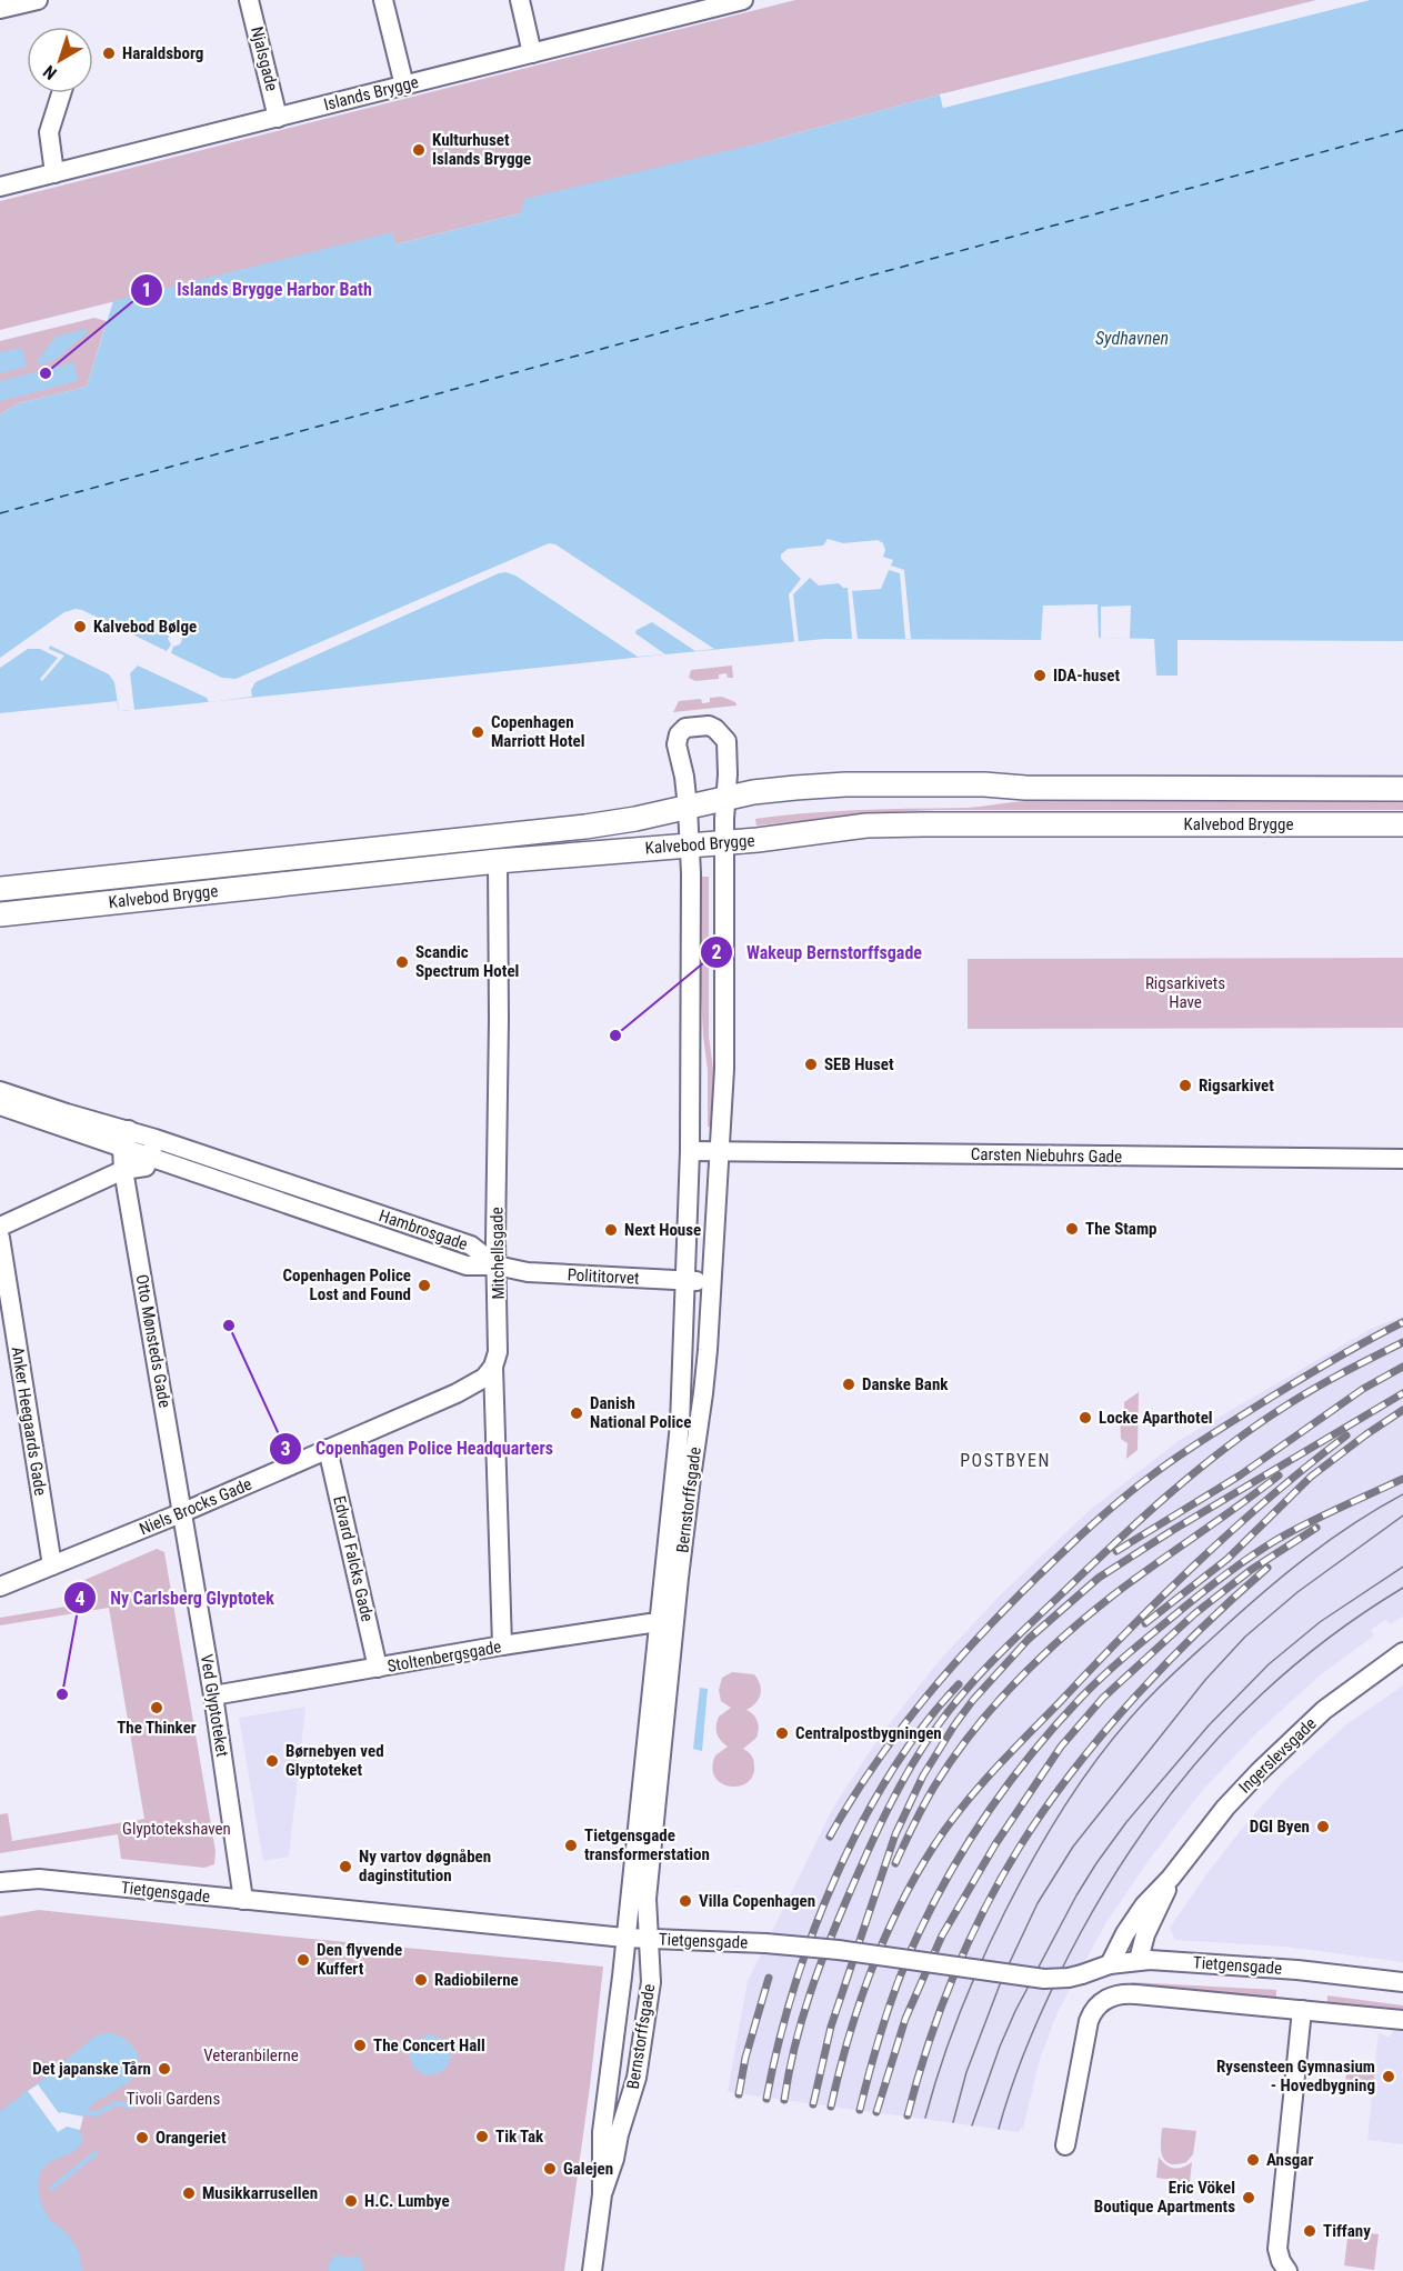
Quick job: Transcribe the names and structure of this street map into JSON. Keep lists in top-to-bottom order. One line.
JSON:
{"streets":{"main road":["Kalvebod Brygge"],"street":["Njalsgade","Islands Brygge","Carsten Niebuhrs Gade","Hambrosgade","Mitchellsgade","Polititorvet","Otto Mønsteds Gade","Anker Heegaards Gade","Bernstorffsgade","Niels Brocks Gade","Edvard Falcks Gade","Stoltenbergsgade","Ved Glyptoteket","Ingerslevsgade","Tietgensgade"]},"crossings":[["Njalsgade","Islands Brygge"],["Kalvebod Brygge","Mitchellsgade"],["Kalvebod Brygge","Bernstorffsgade"],["Carsten Niebuhrs Gade","Bernstorffsgade"],["Hambrosgade","Mitchellsgade"],["Hambrosgade","Polititorvet"],["Hambrosgade","Otto Mønsteds Gade"],["Mitchellsgade","Polititorvet"],["Mitchellsgade","Niels Brocks Gade"],["Mitchellsgade","Stoltenbergsgade"],["Polititorvet","Bernstorffsgade"],["Otto Mønsteds Gade","Niels Brocks Gade"],["Otto Mønsteds Gade","Ved Glyptoteket"],["Anker Heegaards Gade","Niels Brocks Gade"],["Bernstorffsgade","Stoltenbergsgade"],["Bernstorffsgade","Tietgensgade"],["Niels Brocks Gade","Edvard Falcks Gade"],["Niels Brocks Gade","Ved Glyptoteket"],["Edvard Falcks Gade","Stoltenbergsgade"],["Stoltenbergsgade","Ved Glyptoteket"],["Ved Glyptoteket","Tietgensgade"],["Ingerslevsgade","Tietgensgade"]],"districts":["POSTBYEN"],"water":["Sydhavnen"],"parks":["Rigsarkivets Have","Glyptotekshaven","Veteranbilerne","Tivoli Gardens"],"places":["Haraldsborg","Kulturhuset Islands Brygge","Islands Brygge Harbor Bath","Kalvebod Bølge","IDA-huset","Copenhagen Marriott Hotel","Scandic Spectrum Hotel","Wakeup Bernstorffsgade","SEB Huset","Rigsarkivet","The Stamp","Next House","Copenhagen Police Lost and Found","Copenhagen Police Headquarters","Danske Bank","Danish National Police","Locke Aparthotel","Ny Carlsberg Glyptotek","The Thinker","Centralpostbygningen","Børnebyen ved Glyptoteket","DGI Byen","Tietgensgade transformerstation","Ny vartov døgnåben daginstitution","Villa Copenhagen","Den flyvende Kuffert","Radiobilerne","The Concert Hall","Det japanske Tårn","Rysensteen Gymnasium - Hovedbygning","Tik Tak","Orangeriet","Ansgar","Galejen","Musikkarrusellen","Eric Vökel Boutique Apartments","H.C. Lumbye","Tiffany"],"north":"bottom left"}
